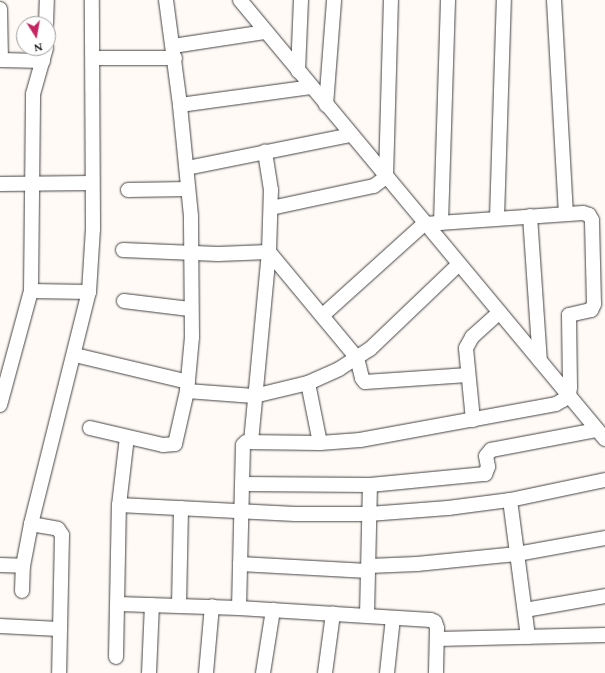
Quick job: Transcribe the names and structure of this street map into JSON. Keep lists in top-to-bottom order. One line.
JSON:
{"north":"bottom"}
